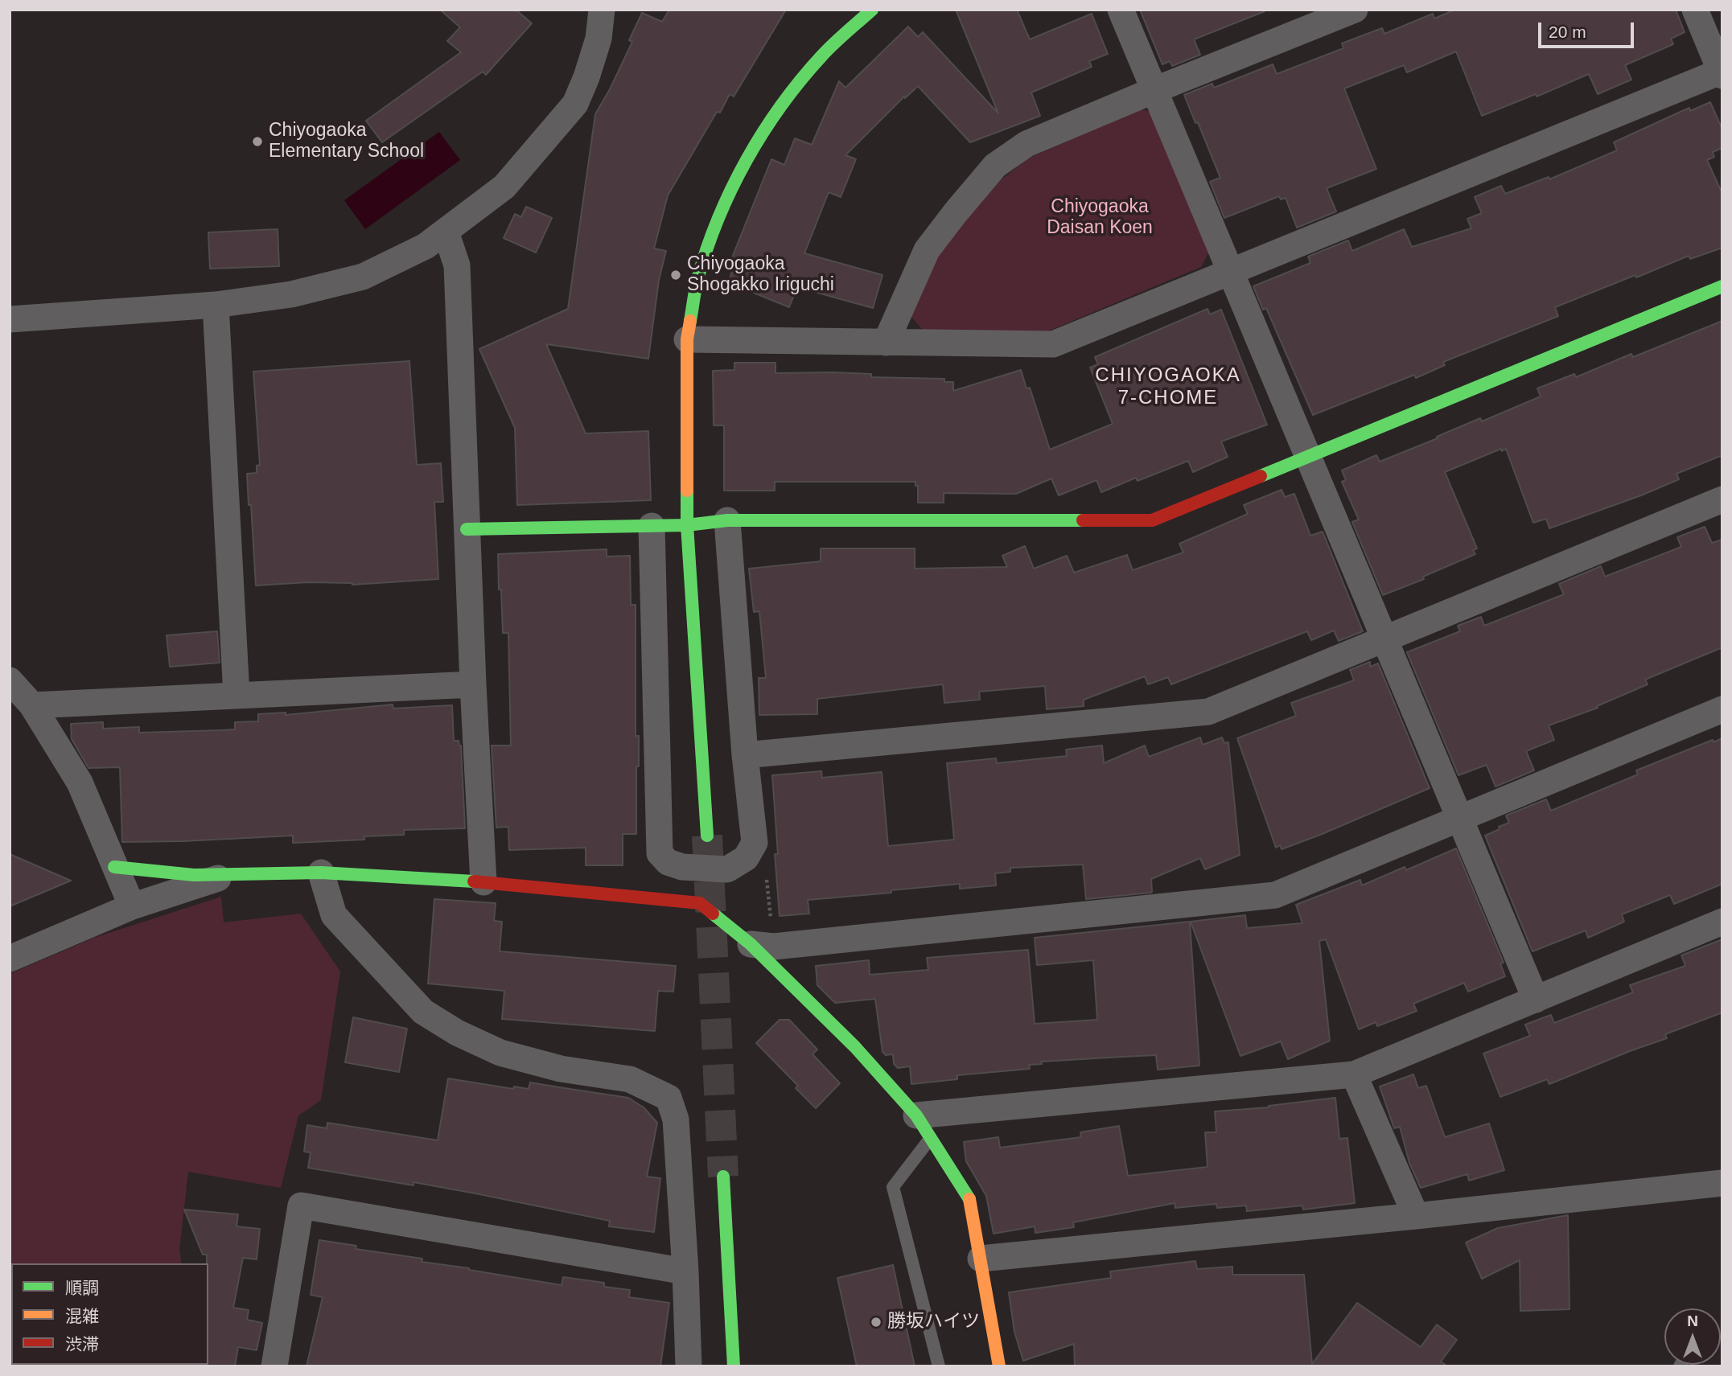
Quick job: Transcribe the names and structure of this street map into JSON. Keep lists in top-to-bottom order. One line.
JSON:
{"districts":["CHIYOGAOKA 7-CHOME"],"parks":["Chiyogaoka Daisan Koen"],"places":["Chiyogaoka Elementary School","Chiyogaoka Shogakko Iriguchi","勝坂ハイツ"],"legend":["順調","混雑","渋滞"],"scale_bar":"20 m","north":"top"}
